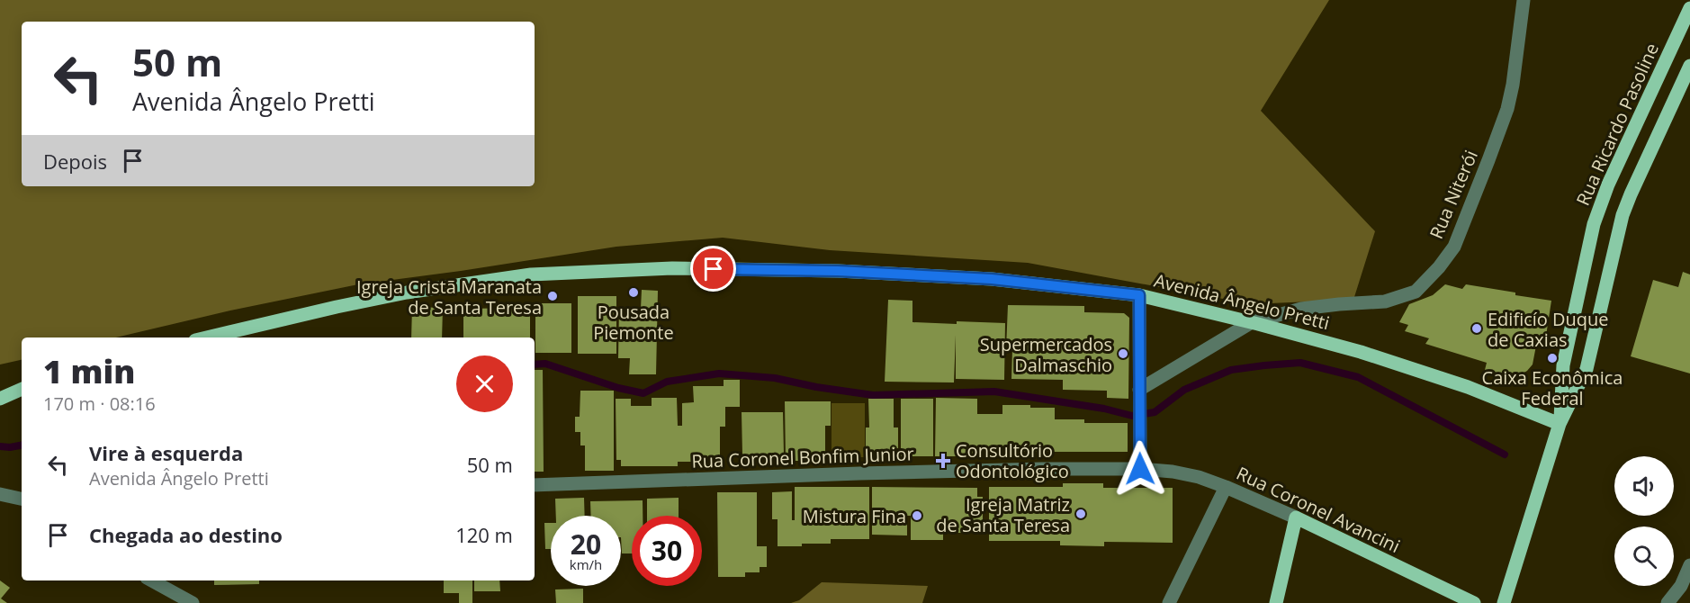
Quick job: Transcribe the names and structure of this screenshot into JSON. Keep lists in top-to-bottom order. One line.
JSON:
{"streets":{"main road":["Rua Ricardo Pasoline","Avenida Ângelo Pretti","Rua Coronel Avancini"],"street":["Rua Niterói","Rua Coronel Bonfim Junior"]},"crossings":[["Rua Ricardo Pasoline","Avenida Ângelo Pretti"],["Rua Niterói","Avenida Ângelo Pretti"],["Rua Coronel Bonfim Junior","Rua Coronel Avancini"]],"places":{"other":["Pousada Piemonte","Igreja Cristã Maranata de Santa Teresa","Edificío Duque de Caxias","Supermercados Dalmaschio","Caixa Econômica Federal","Igreja Matriz de Santa Teresa","Mistura Fina"],"health":["Consultório Odontológico"]},"page":{"turn":["50 m","Avenida Ângelo Pretti"],"then":"Depois","heading":["1 min","170 m · 08:16"],"list":[{"name":"Vire à esquerda","note":"Avenida Ângelo Pretti","value":"50 m"},{"name":"Chegada ao destino","value":"120 m"}],"speed":"20 km/h","limit":"30"}}
